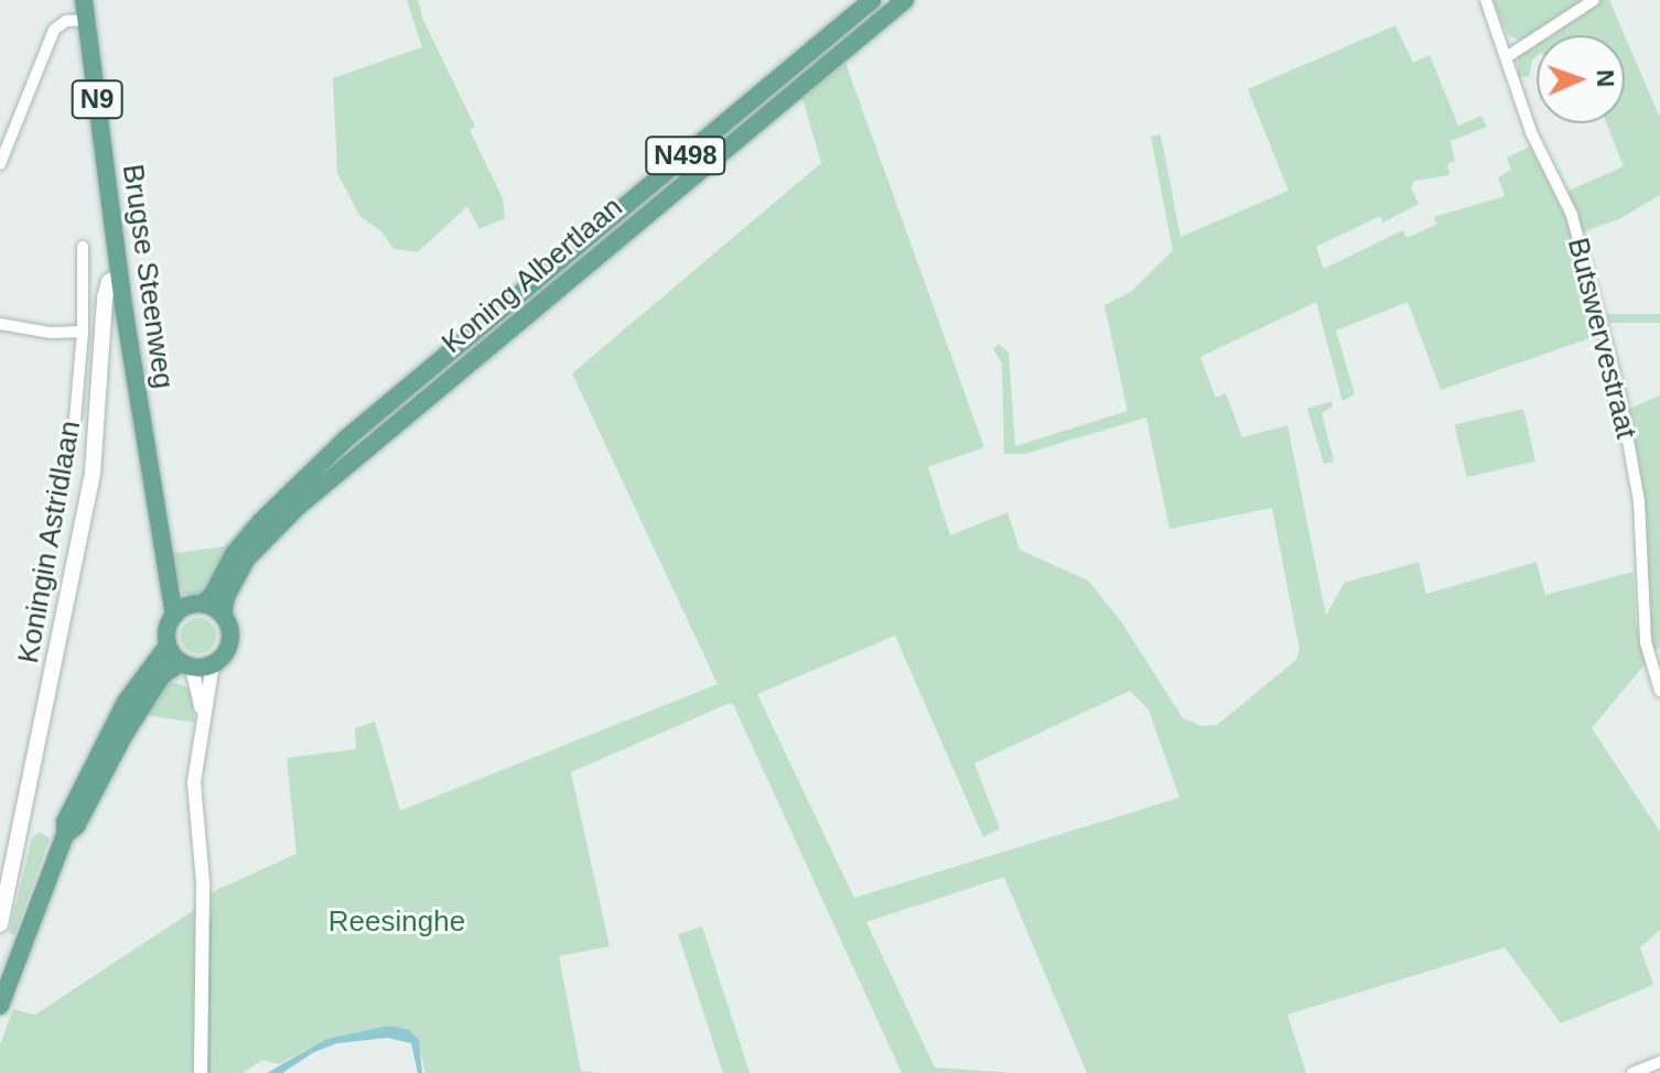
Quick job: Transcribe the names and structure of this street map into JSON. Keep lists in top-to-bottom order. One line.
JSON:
{"streets":{"main road":["N9","N498","Koning Albertlaan","Brugse Steenweg","Koningin Astridlaan"],"street":["Butswervestraat"]},"crossings":[["Koning Albertlaan","Brugse Steenweg"],["Brugse Steenweg","Koningin Astridlaan"]],"parks":["Reesinghe"],"north":"right"}
